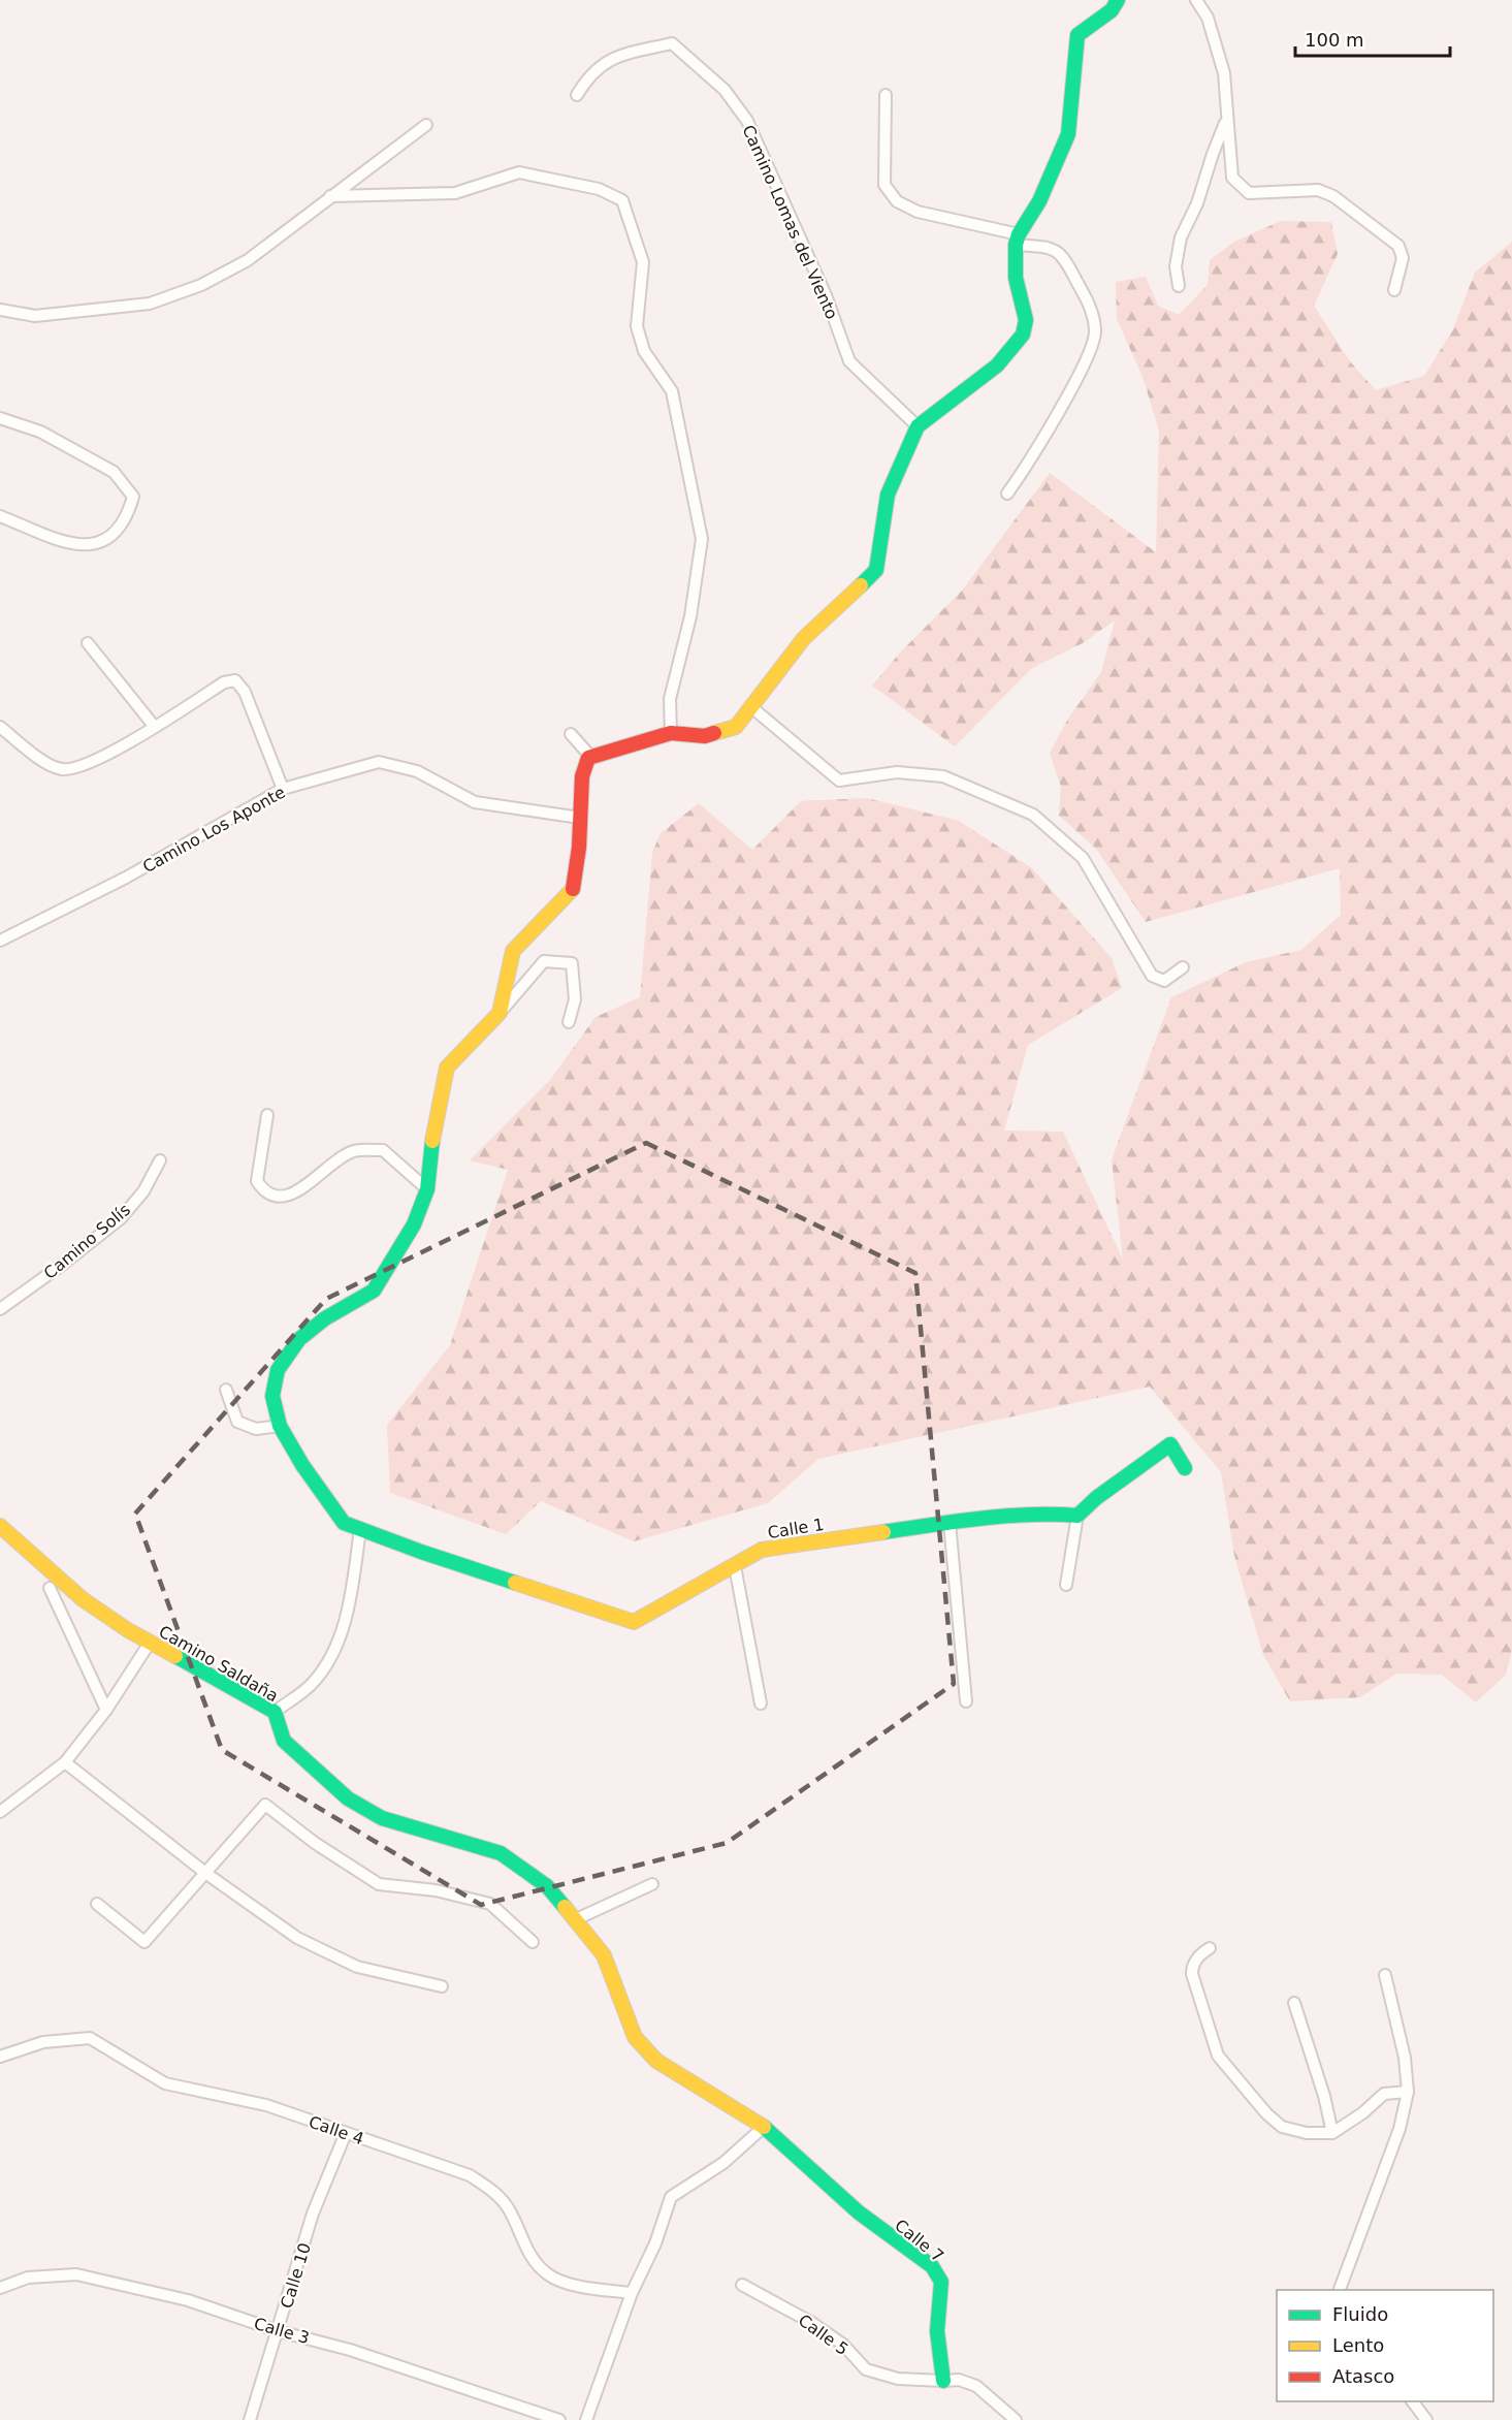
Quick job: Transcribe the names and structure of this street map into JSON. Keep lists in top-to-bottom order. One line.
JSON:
{"streets":{"street":["Camino Lomas del Viento","Camino Los Aponte","Camino Solís","Calle 1","Camino Saldaña","Calle 4","Calle 7","Calle 10","Calle 3","Calle 5"]},"crossings":[["Camino Saldaña","Calle 7"],["Calle 4","Calle 10"],["Calle 7","Calle 5"],["Calle 10","Calle 3"]],"legend":["Fluido","Lento","Atasco"],"scale_bar":"100 m"}
